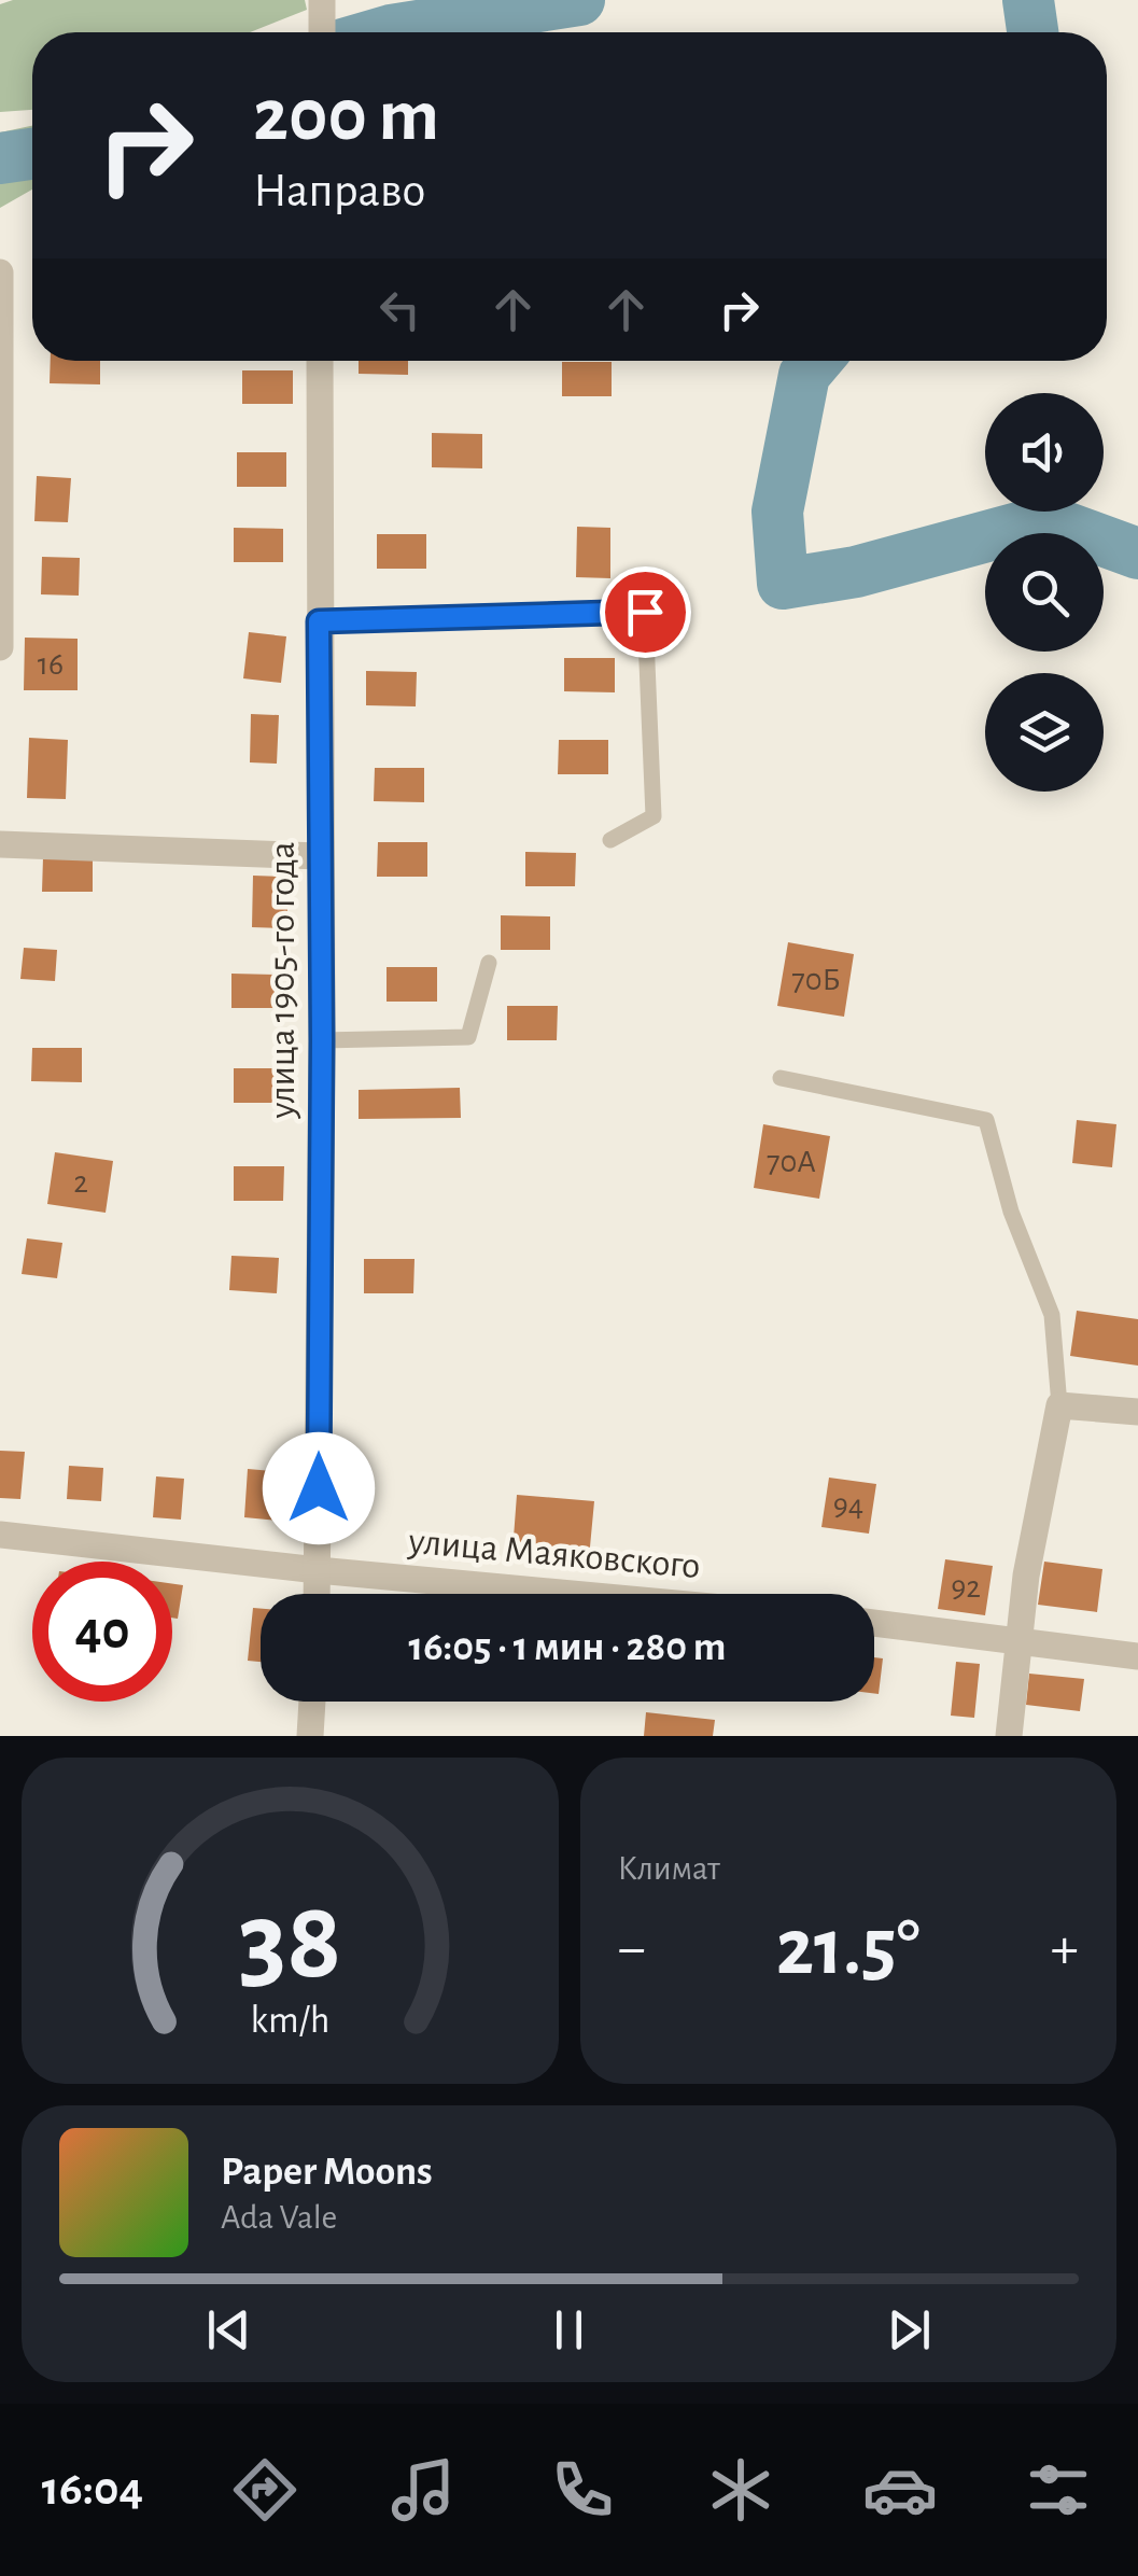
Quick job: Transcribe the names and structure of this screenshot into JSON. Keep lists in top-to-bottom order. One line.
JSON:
{"streets":{"street":["улица 1905-го года","улица Маяковского"]},"crossings":[["улица 1905-го года","улица Маяковского"]],"house_numbers":["16","70Б","70А","2","94","92"],"page":{"turn":["200 m","Направо"],"limit":"40","trip":"16:05 · 1 мин · 280 m","tile":"Климат","heat":["−","21.5°","+"],"song":["Paper Moons","Ada Vale"],"tabs":"16:04","gauge":["38","km/h"]}}
